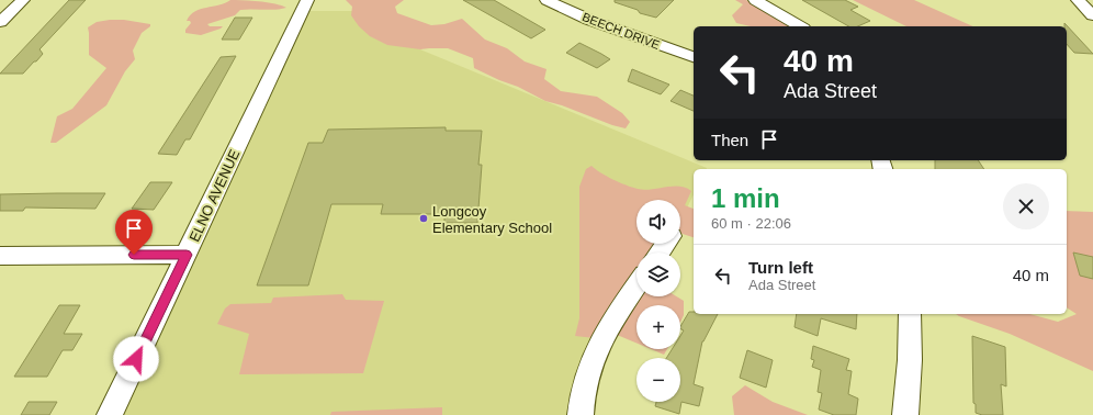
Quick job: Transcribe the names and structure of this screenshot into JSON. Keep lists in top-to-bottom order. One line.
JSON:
{"streets":{"street":["BEECH DRIVE","ELNO AVENUE"]},"places":["Longcoy Elementary School"],"page":{"turn":["40 m","Ada Street"],"then":"Then","heading":["1 min","60 m · 22:06"],"map_buttons":["+","−"],"list":[{"name":"Turn left","note":"Ada Street","value":"40 m"}]}}
